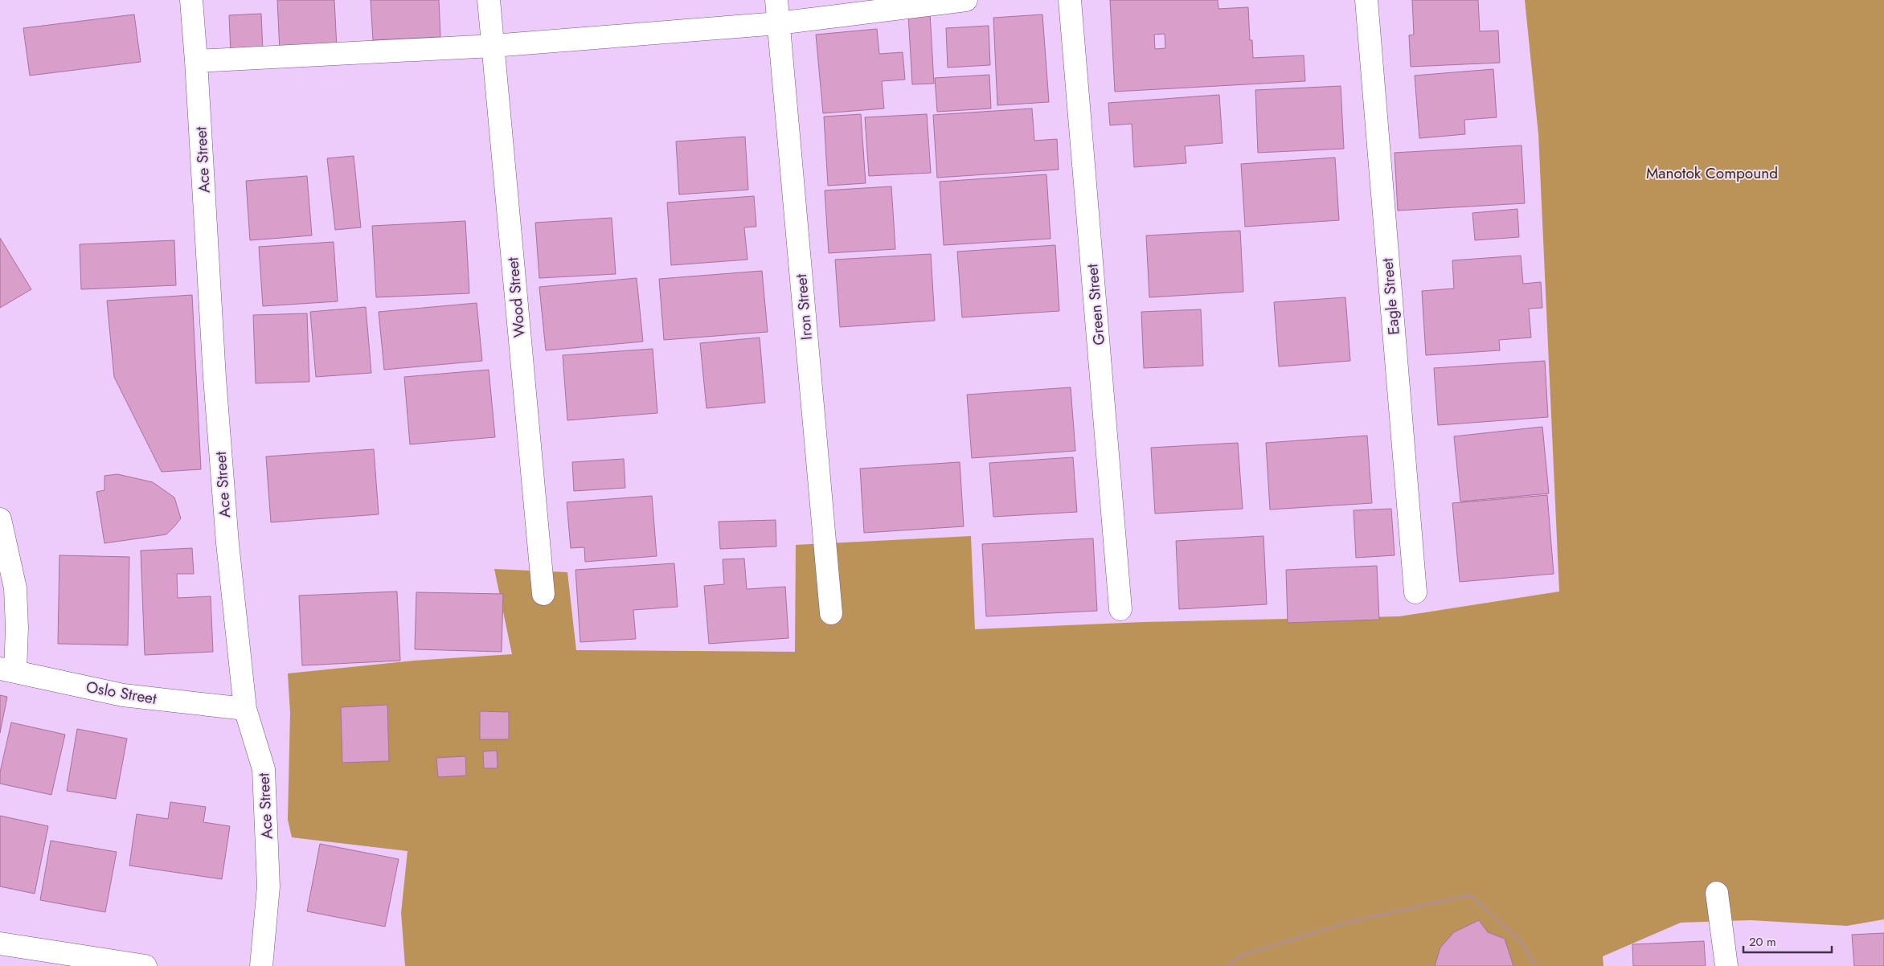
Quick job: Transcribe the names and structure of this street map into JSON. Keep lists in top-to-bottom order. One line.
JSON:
{"streets":{"street":["Ace Street","Eagle Street","Wood Street","Green Street","Iron Street","Oslo Street"]},"crossings":[["Ace Street","Oslo Street"]],"parks":["Manotok Compound"],"scale_bar":"20 m"}
